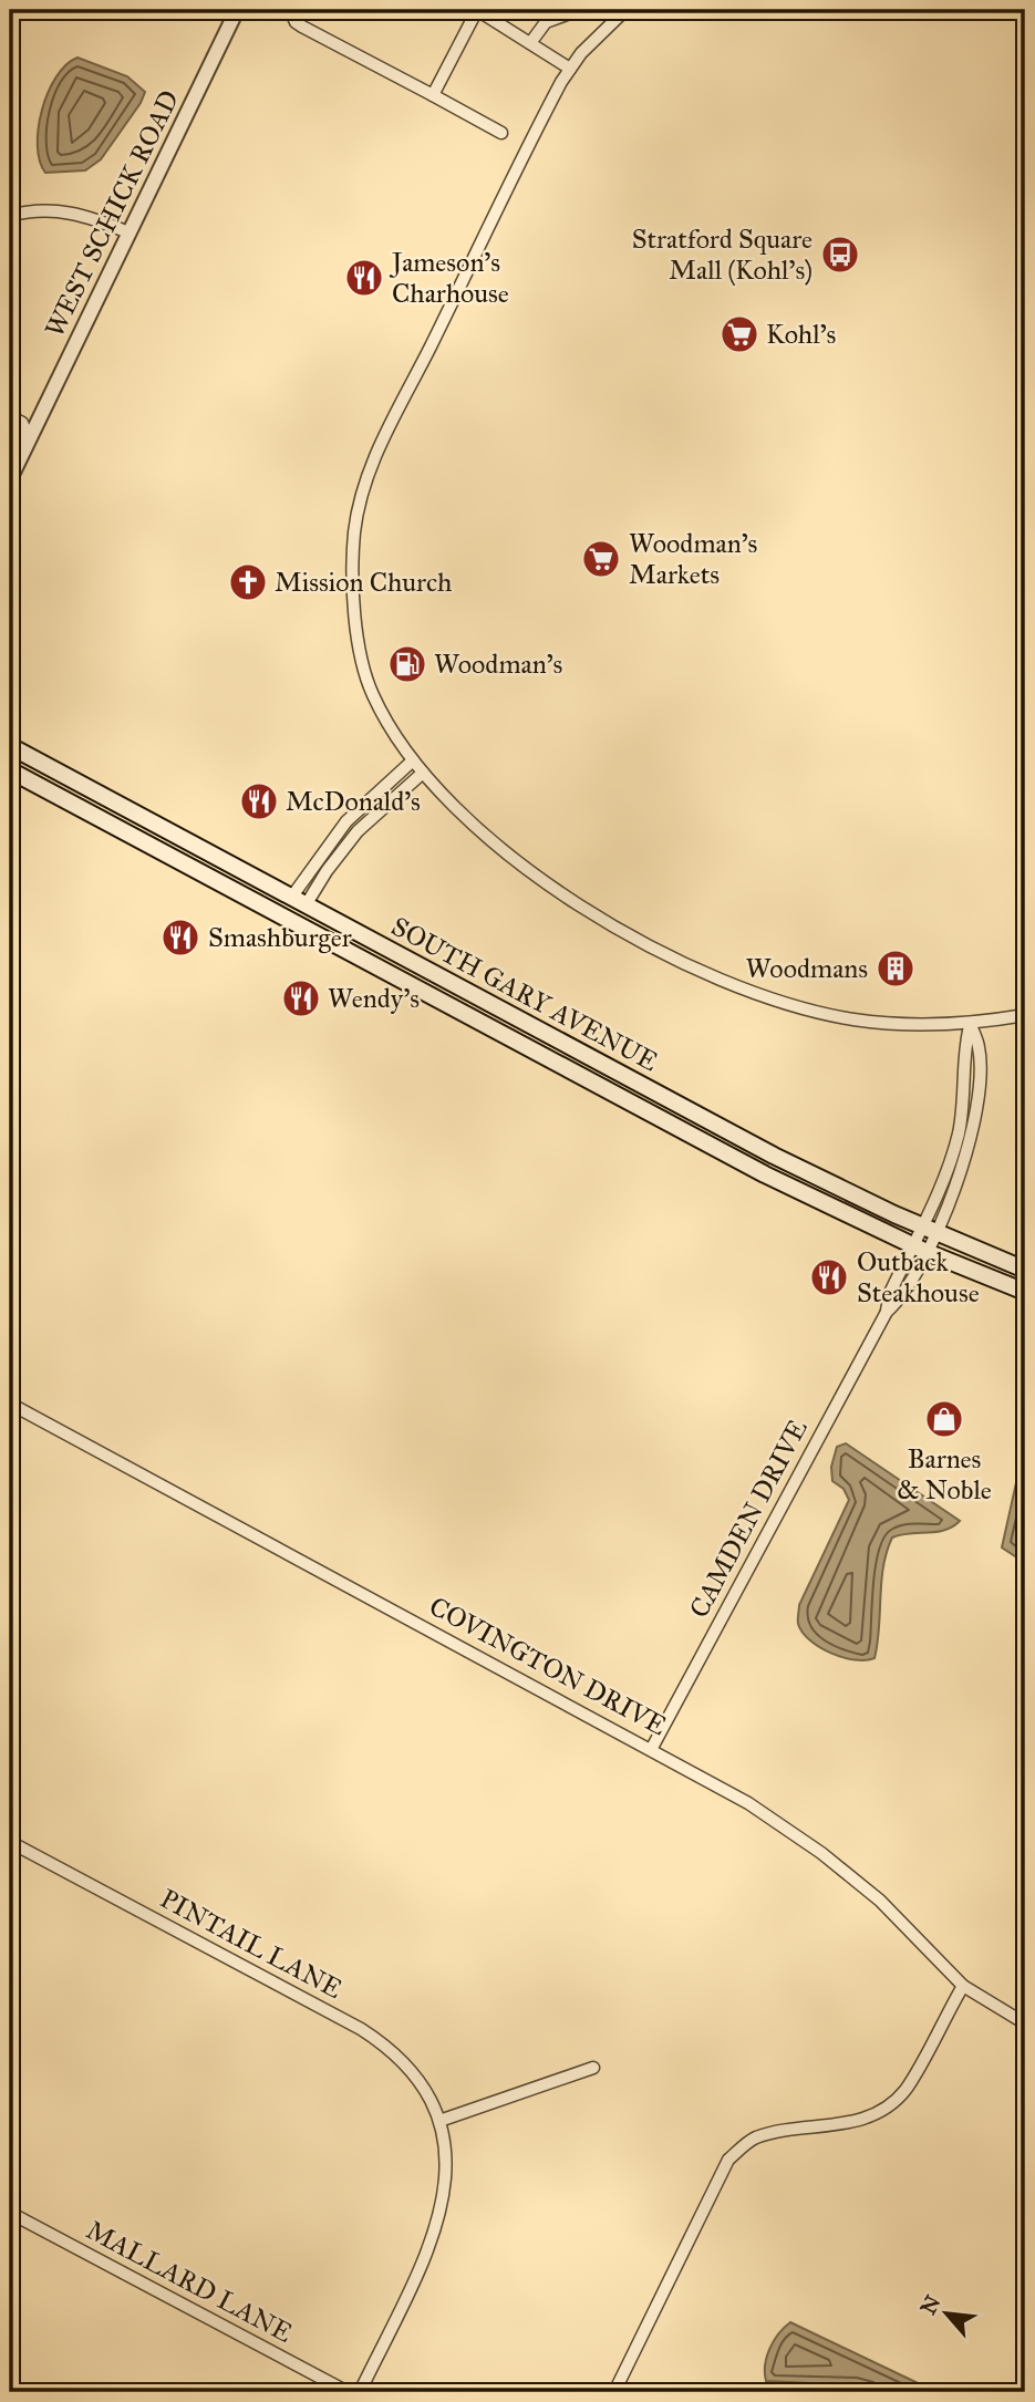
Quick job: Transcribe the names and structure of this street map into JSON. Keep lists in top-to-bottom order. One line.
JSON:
{"streets":{"main road":["SOUTH GARY AVENUE"],"street":["WEST SCHICK ROAD","CAMDEN DRIVE","COVINGTON DRIVE","PINTAIL LANE","MALLARD LANE"]},"crossings":[["SOUTH GARY AVENUE","CAMDEN DRIVE"],["CAMDEN DRIVE","COVINGTON DRIVE"]],"places":{"bus stop":["Stratford Square Mall (Kohl's)"],"restaurant":["Jameson's Charhouse","McDonald's","Smashburger","Wendy's","Outback Steakhouse"],"supermarket":["Kohl's","Woodman's Markets"],"church":["Mission Church"],"fuel station":["Woodman's"],"building":["Woodmans"],"shop":["Barnes & Noble"]},"north":"top left"}
